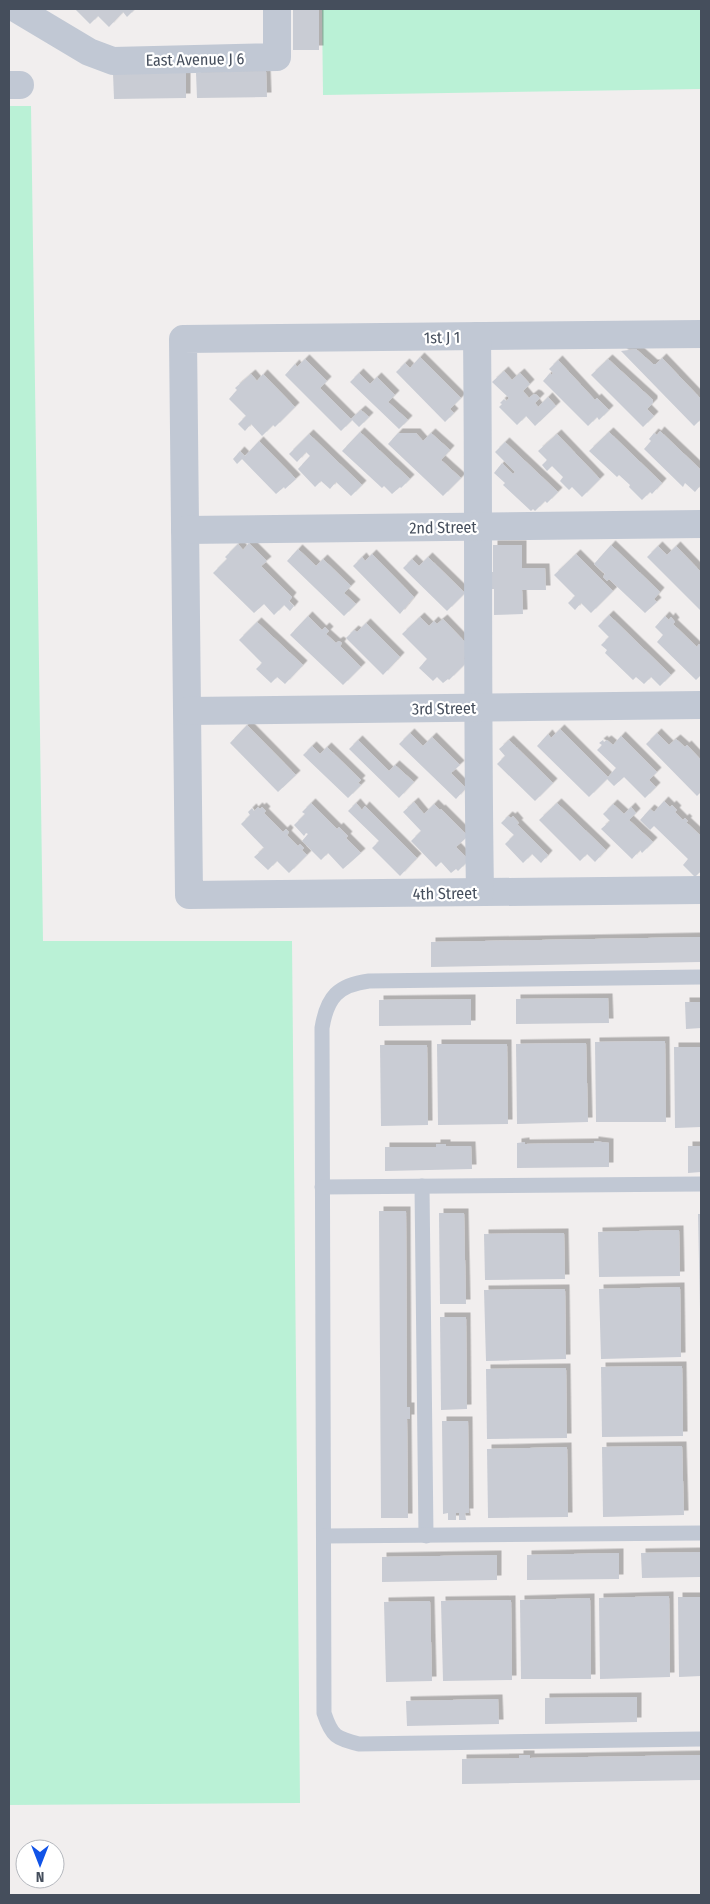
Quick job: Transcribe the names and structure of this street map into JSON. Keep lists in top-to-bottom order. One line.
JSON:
{"streets":{"street":["East Avenue J 6","1st J 1","2nd Street","3rd Street","4th Street"]},"crossings":[["1st J 1","2nd Street"],["3rd Street","4th Street"]],"north":"bottom"}
